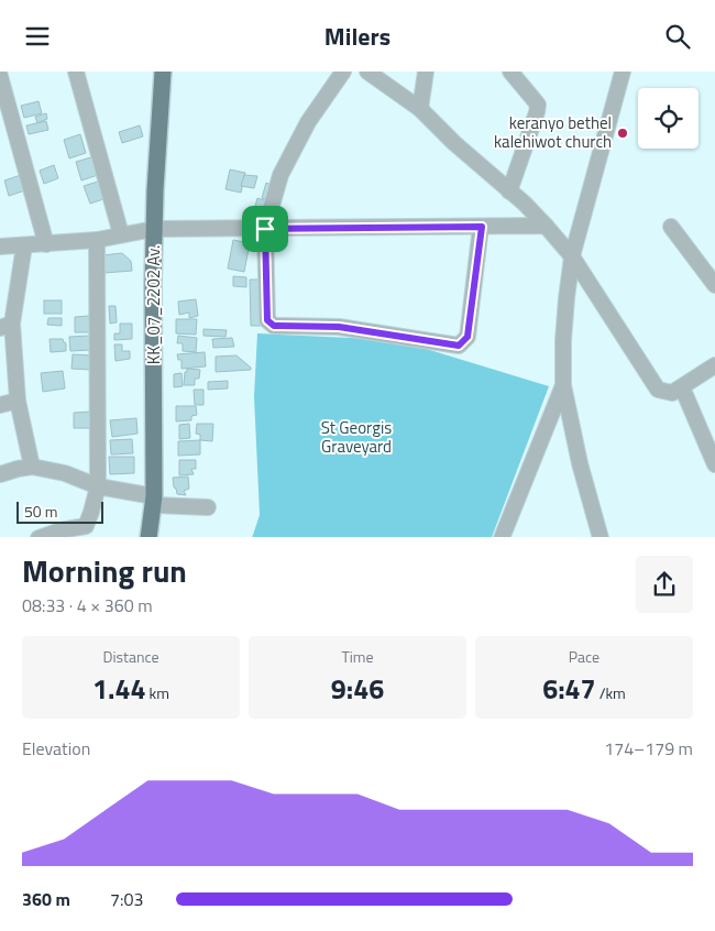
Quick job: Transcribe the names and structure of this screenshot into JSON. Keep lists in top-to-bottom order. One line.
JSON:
{"streets":{"main road":["KK_07_2202 Av."]},"parks":["St Georgis Graveyard"],"places":["keranyo bethel kalehiwot church"],"scale_bar":"50 m","page":{"header":"Milers","scale":"50 m","heading":["Morning run","08:33 · 4 × 360 m"],"stats":[["Distance","1.44 km"],["Time","9:46"],["Pace","6:47 /km"]],"chart":["Elevation","174–179 m"],"list":[{"name":"360 m","note":"7:03"}]}}
